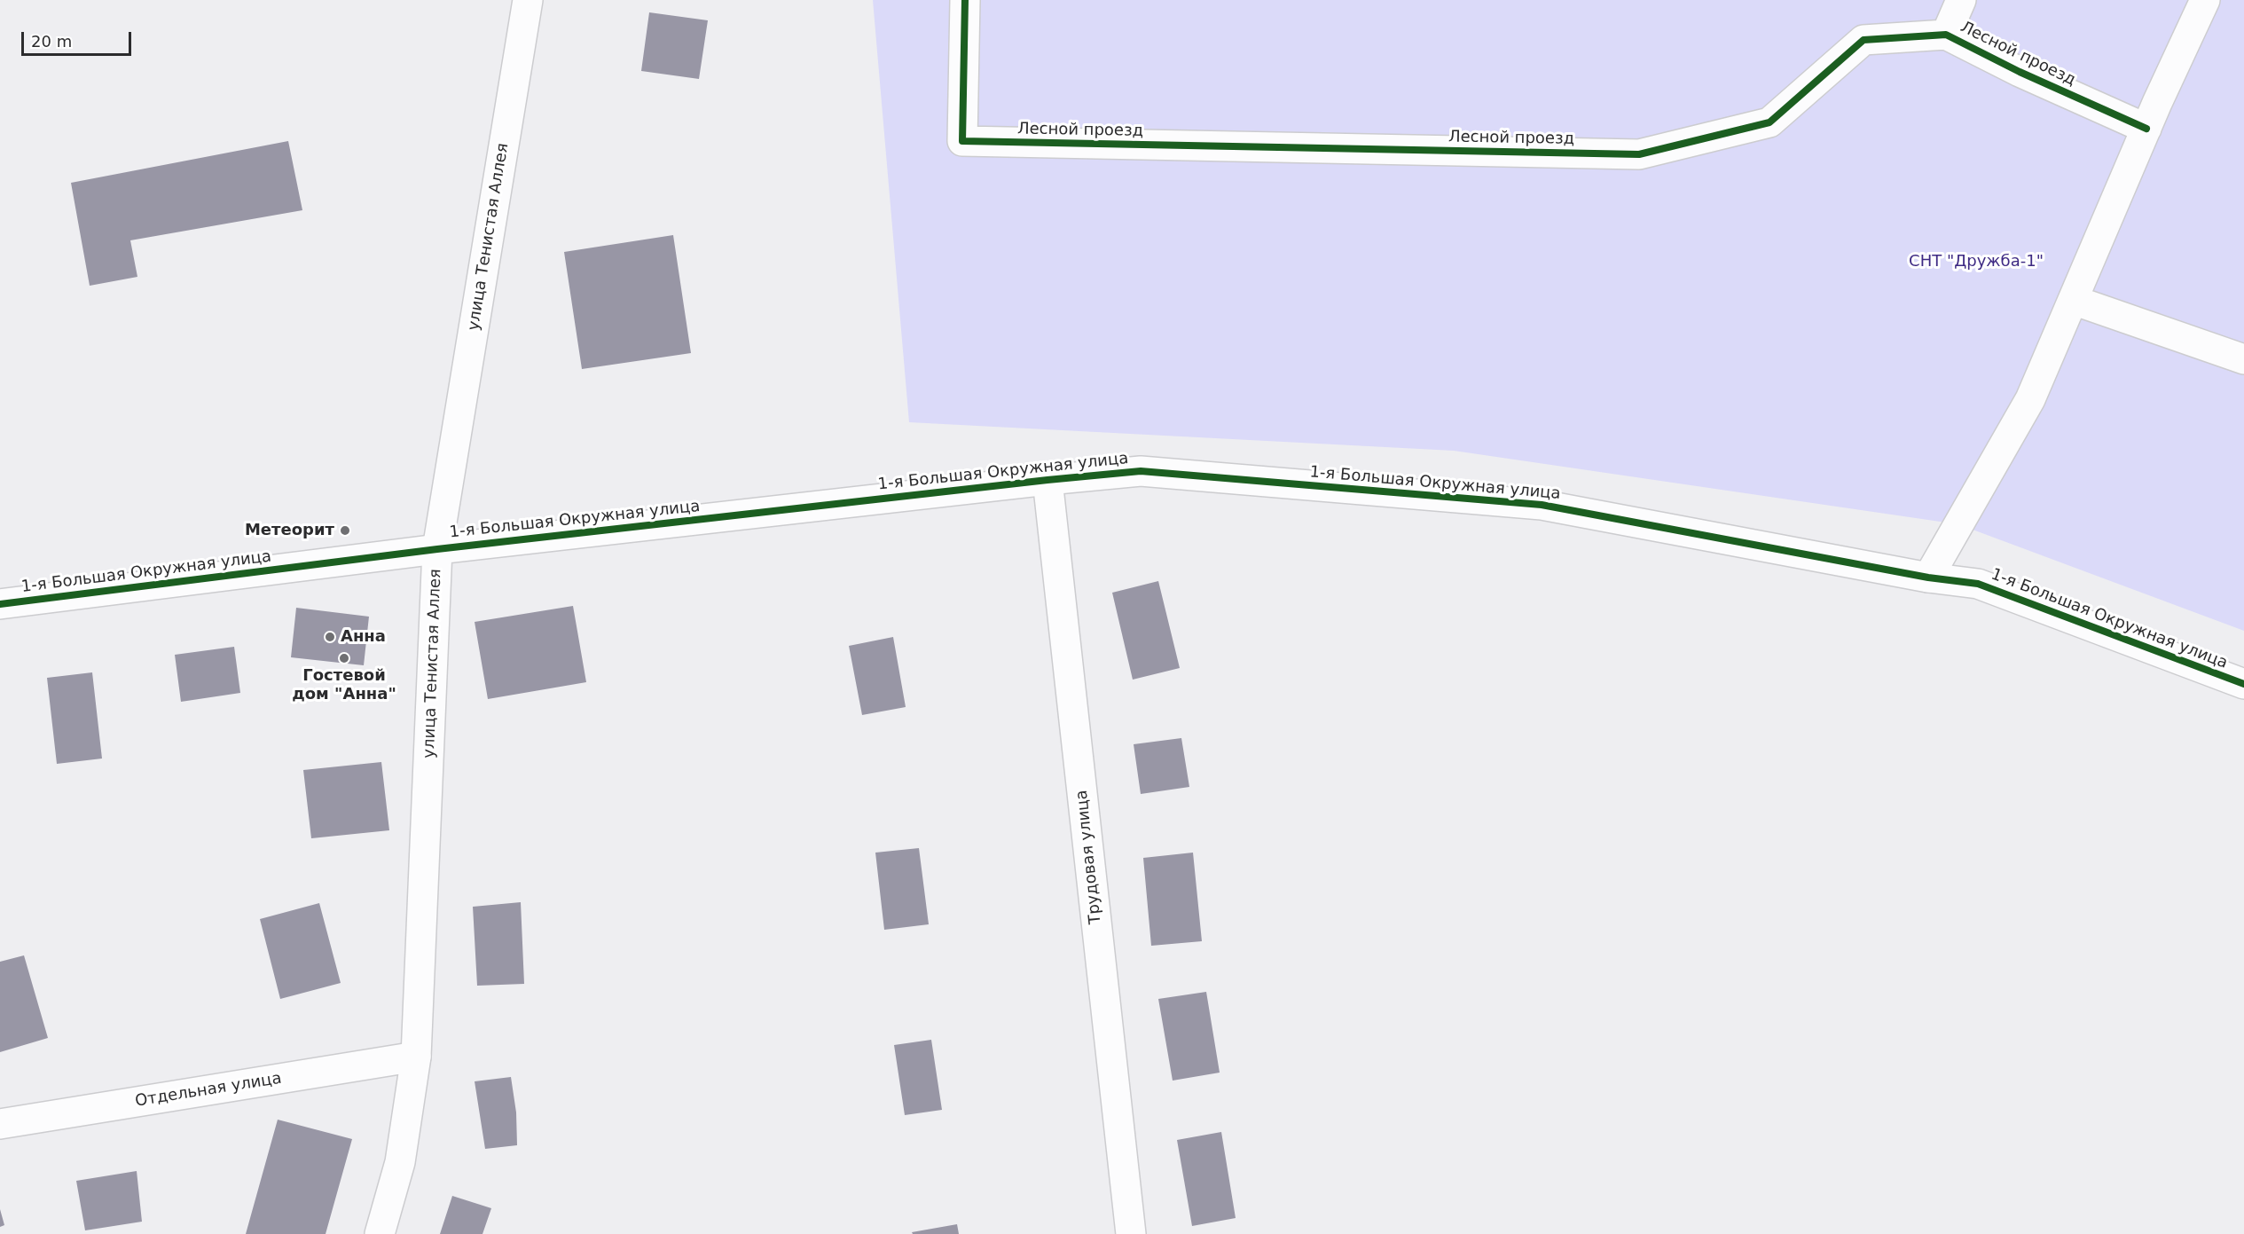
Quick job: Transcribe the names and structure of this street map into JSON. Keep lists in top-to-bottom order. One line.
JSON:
{"streets":{"street":["Лесной проезд","улица Тенистая Аллея","1-я Большая Окружная улица","Трудовая улица","Отдельная улица"]},"crossings":[["улица Тенистая Аллея","1-я Большая Окружная улица"],["улица Тенистая Аллея","Отдельная улица"],["1-я Большая Окружная улица","Трудовая улица"]],"parks":["СНТ \"Дружба-1\""],"places":["Метеорит","Анна","Гостевой дом \"Анна\""],"scale_bar":"20 m"}
